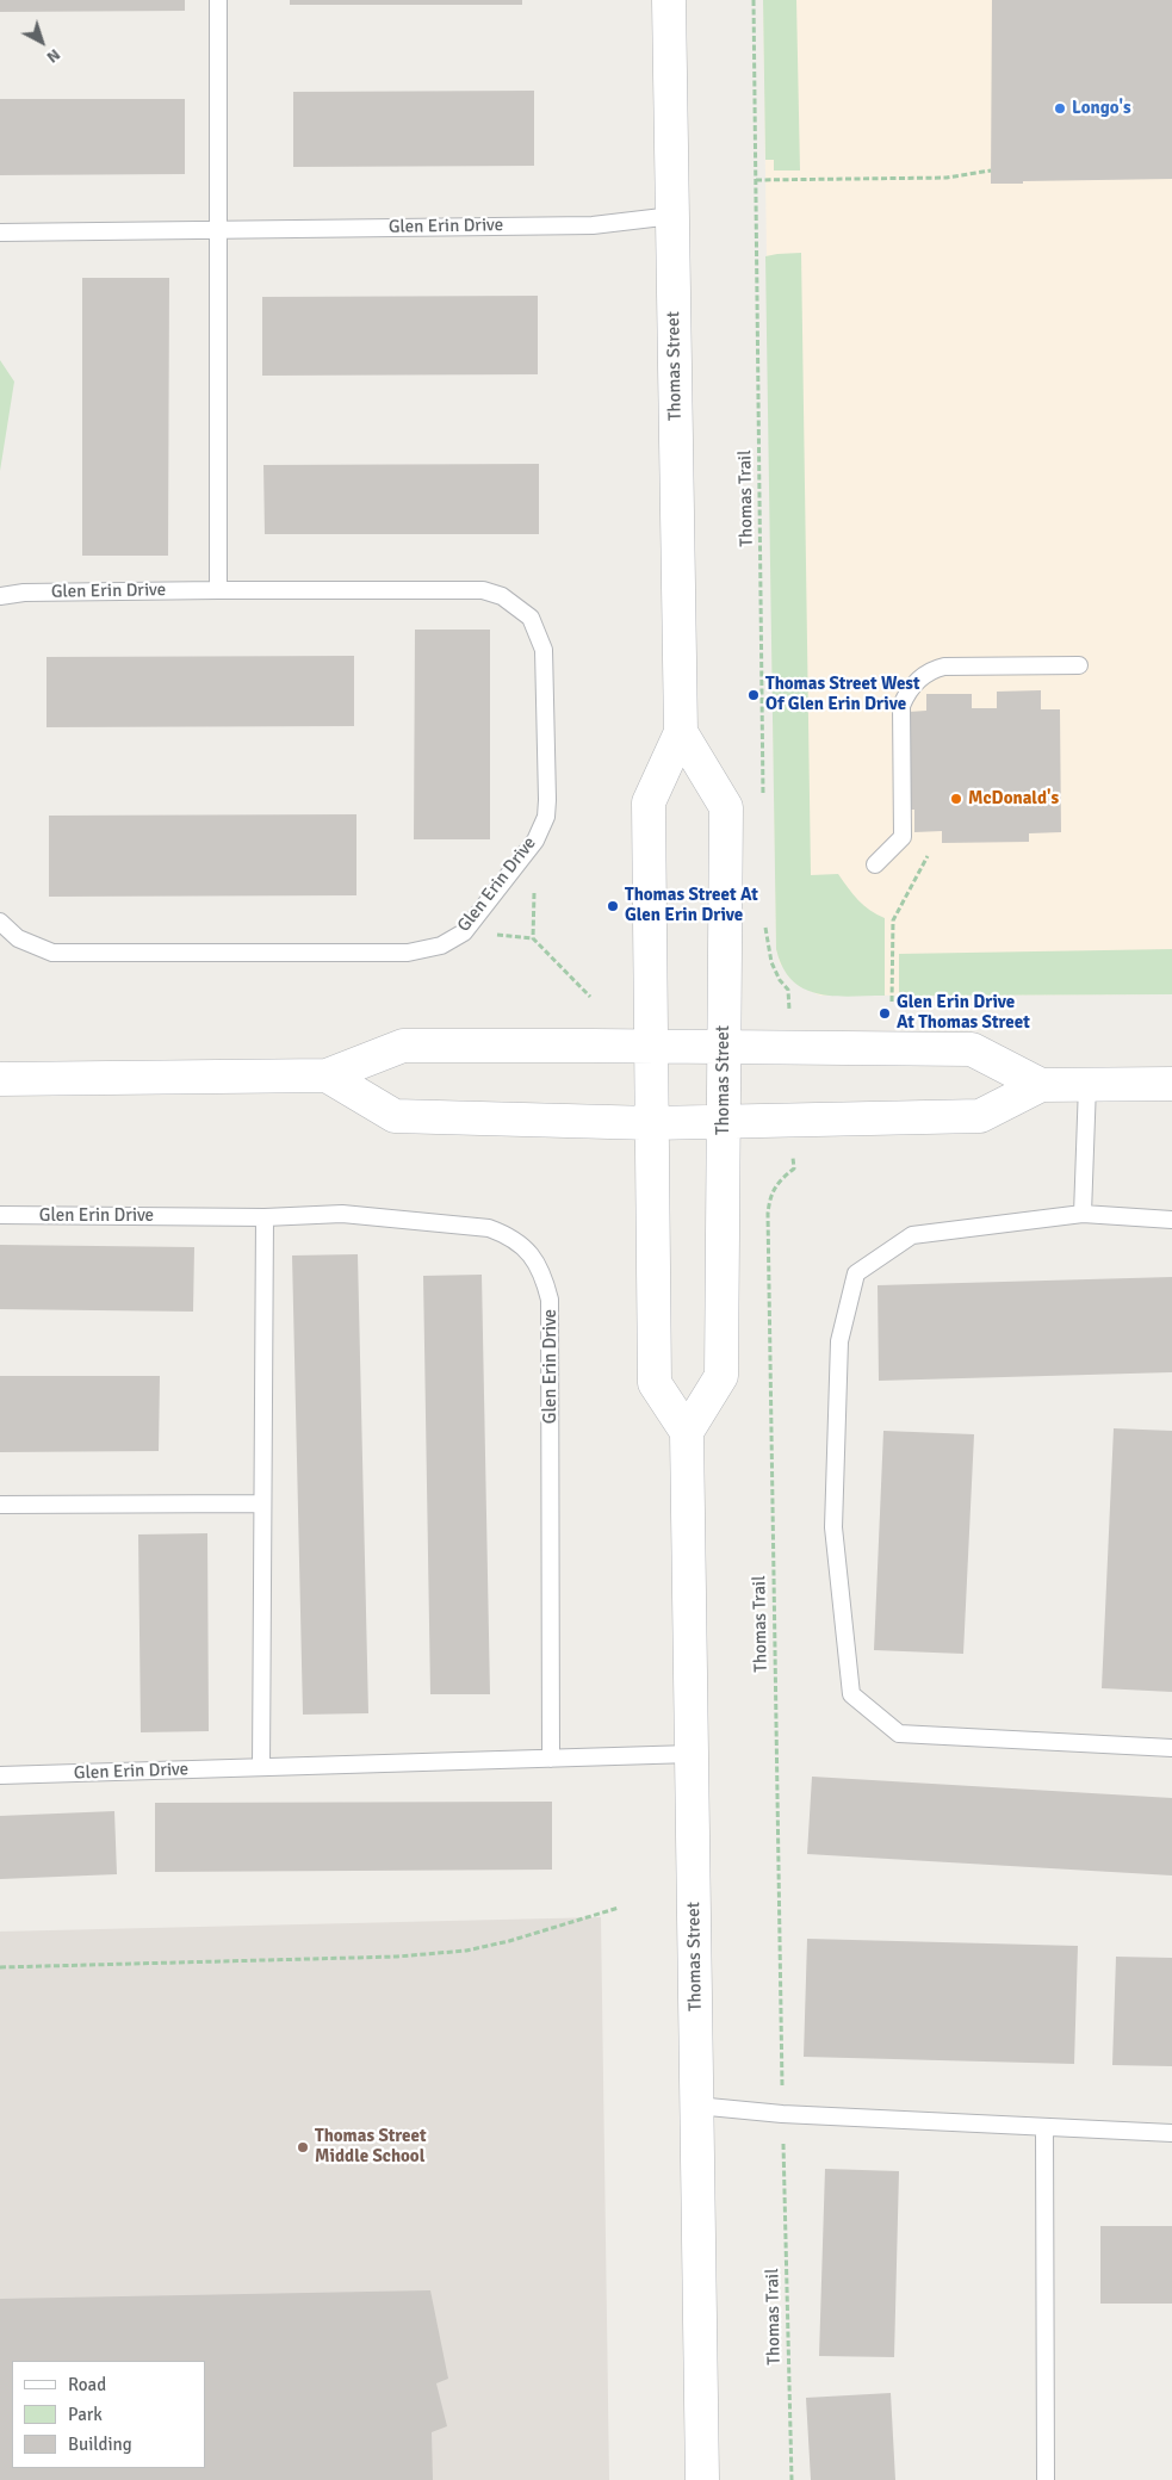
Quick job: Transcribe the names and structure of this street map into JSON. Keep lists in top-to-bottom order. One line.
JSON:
{"streets":{"street":["Thomas Street"],"lane":["Glen Erin Drive"],"path":["Thomas Trail"]},"crossings":[["Glen Erin Drive","Thomas Street"]],"places":["Longo's","Thomas Street West Of Glen Erin Drive","McDonald's","Thomas Street At Glen Erin Drive","Glen Erin Drive At Thomas Street","Thomas Street Middle School"],"legend":["Road","Park","Building"],"north":"bottom right"}
